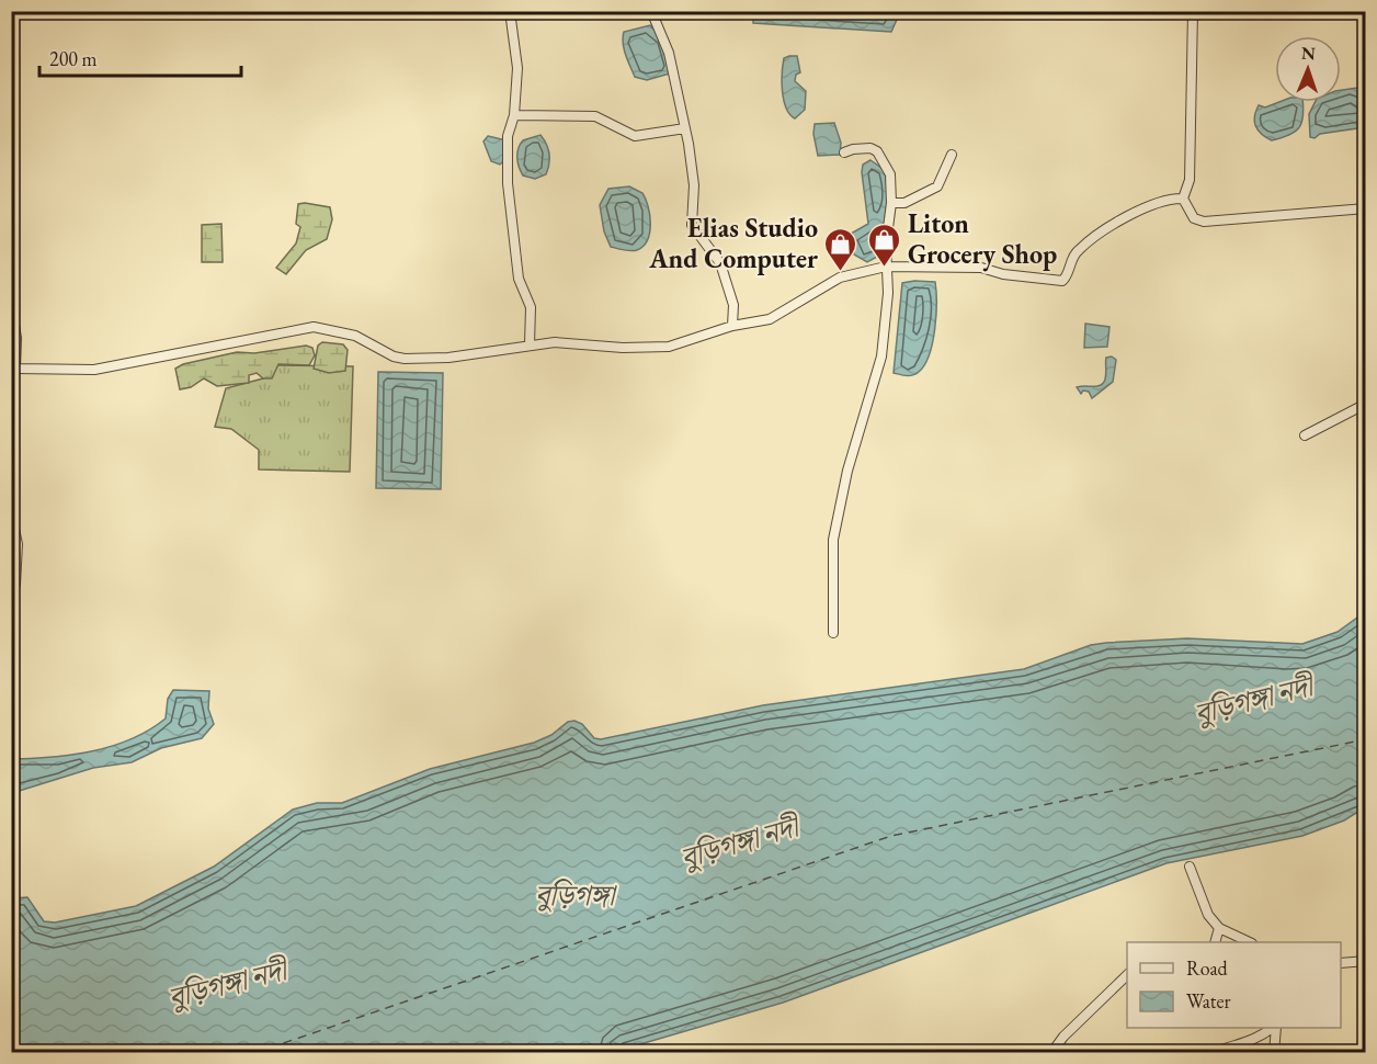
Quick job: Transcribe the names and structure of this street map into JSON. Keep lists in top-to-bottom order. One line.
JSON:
{"water":["বুড়িগঙ্গা নদী","বুড়িগঙ্গা"],"places":{"shop":["Liton Grocery Shop","Elias Studio And Computer"]},"legend":["Road","Water"],"scale_bar":"200 m","north":"top"}
